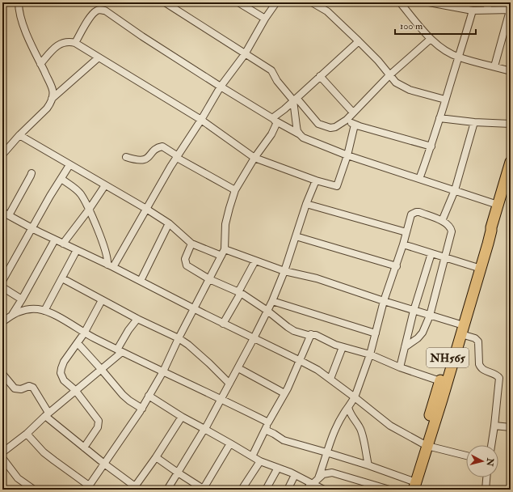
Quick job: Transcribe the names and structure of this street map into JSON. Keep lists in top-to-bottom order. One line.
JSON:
{"streets":{"highway":["NH565"]},"scale_bar":"100 m","north":"right"}
